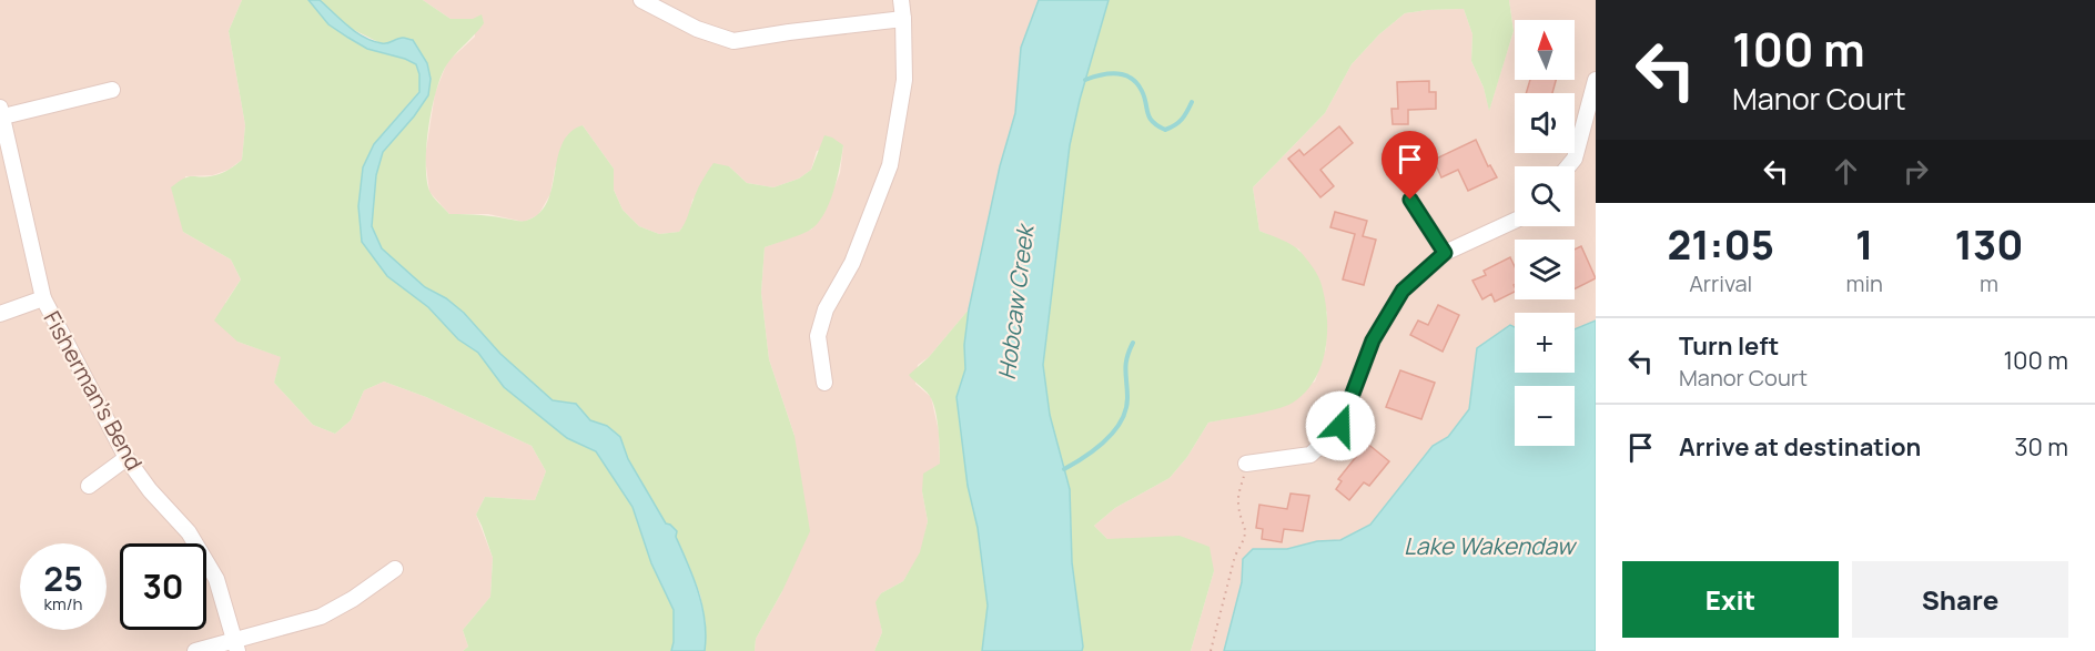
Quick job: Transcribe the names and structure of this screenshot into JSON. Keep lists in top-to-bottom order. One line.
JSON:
{"streets":{"street":["Fisherman's Bend"]},"water":["Hobcaw Creek","Lake Wakendaw"],"north":"top","page":{"turn":["100 m","Manor Court"],"map_buttons":["+","−"],"eta":["21:05","Arrival","1","min","130","m"],"list":[{"name":"Turn left","note":"Manor Court","value":"100 m"},{"name":"Arrive at destination","value":"30 m"}],"speed":"25 km/h","limit":"30","buttons":["Exit","Share"]}}
